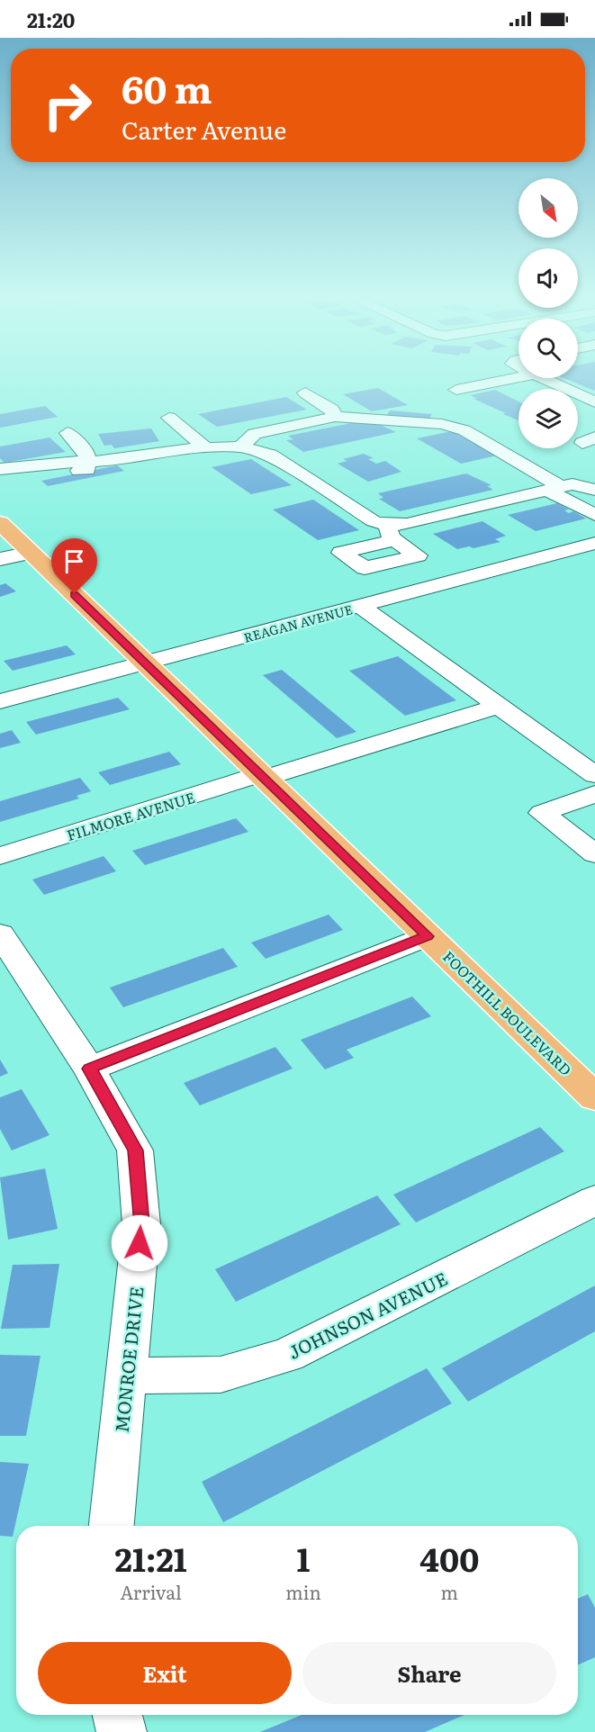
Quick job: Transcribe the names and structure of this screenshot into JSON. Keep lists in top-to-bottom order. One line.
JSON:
{"streets":{"main road":["FOOTHILL BOULEVARD"],"street":["REAGAN AVENUE","FILMORE AVENUE","JOHNSON AVENUE","MONROE DRIVE"]},"crossings":[["REAGAN AVENUE","FOOTHILL BOULEVARD"],["FILMORE AVENUE","FOOTHILL BOULEVARD"],["JOHNSON AVENUE","MONROE DRIVE"]],"north":"bottom right","page":{"status":"21:20","turn":["60 m","Carter Avenue"],"eta":["21:21","Arrival","1","min","400","m"],"buttons":["Exit","Share"]}}
